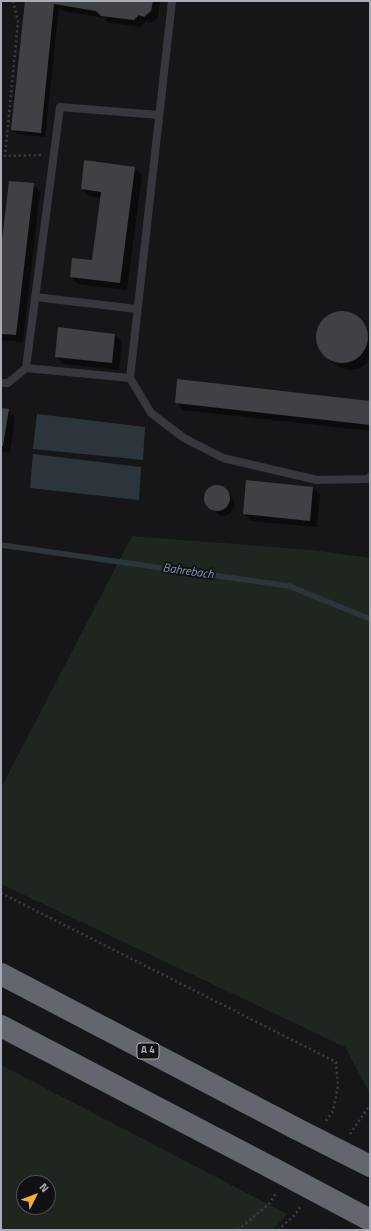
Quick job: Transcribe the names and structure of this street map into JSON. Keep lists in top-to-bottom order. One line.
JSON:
{"streets":{"highway":["A 4"]},"water":["Bahrebach"],"north":"top right"}
